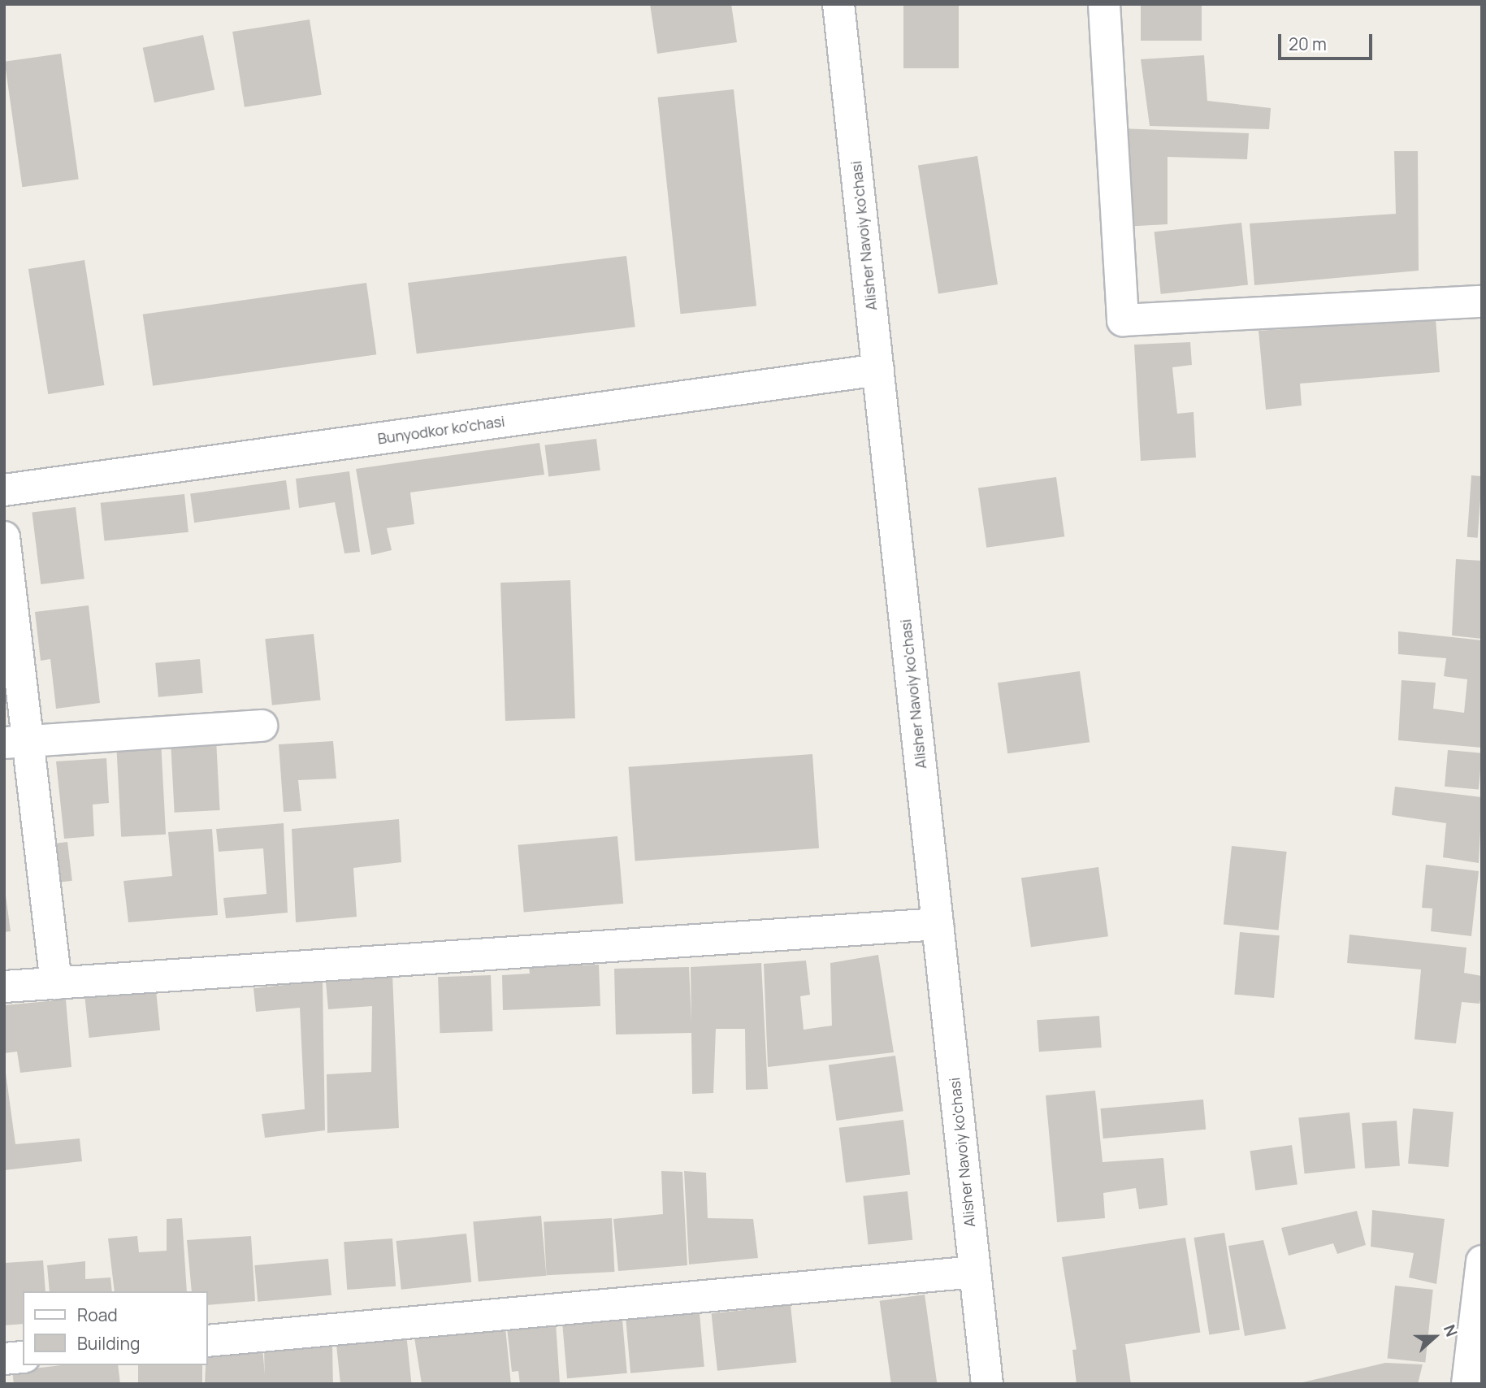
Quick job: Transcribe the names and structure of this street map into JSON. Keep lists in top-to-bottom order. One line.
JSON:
{"streets":{"street":["Alisher Navoiy ko'chasi","Bunyodkor ko'chasi"]},"crossings":[["Alisher Navoiy ko'chasi","Bunyodkor ko'chasi"]],"legend":["Road","Building"],"scale_bar":"20 m","north":"right"}
